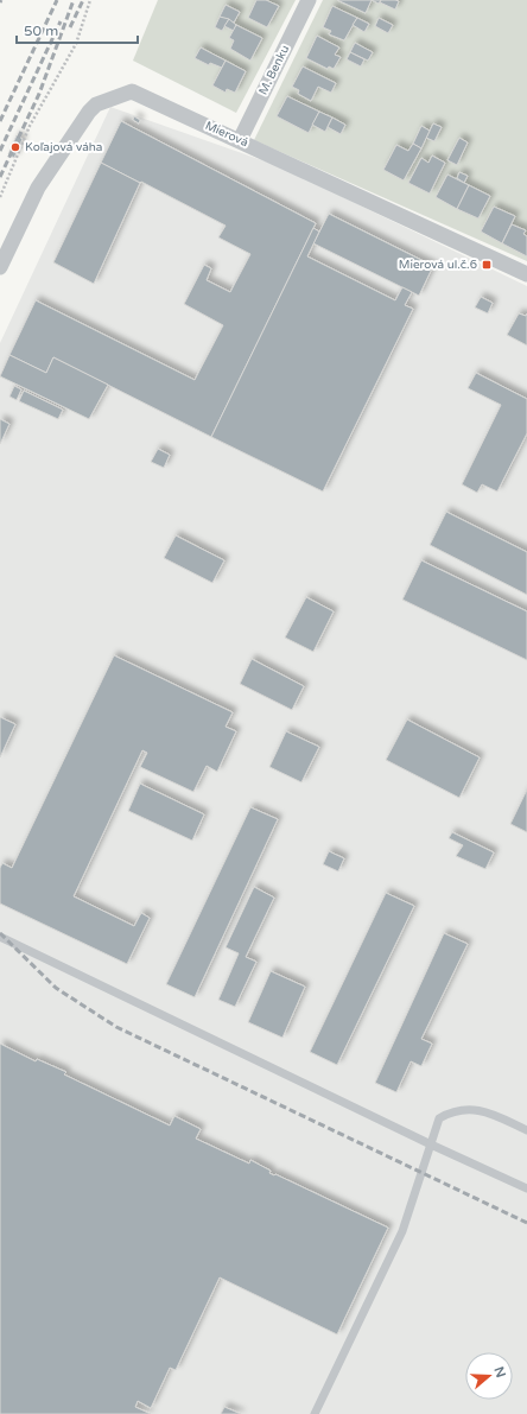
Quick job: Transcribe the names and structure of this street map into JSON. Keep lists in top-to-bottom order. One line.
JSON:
{"streets":{"street":["M. Benku","Mierová"]},"crossings":[["M. Benku","Mierová"]],"places":{"other":["Koľajová váha"],"transit":["Mierová ul.č.6"]},"scale_bar":"50 m","north":"right"}
